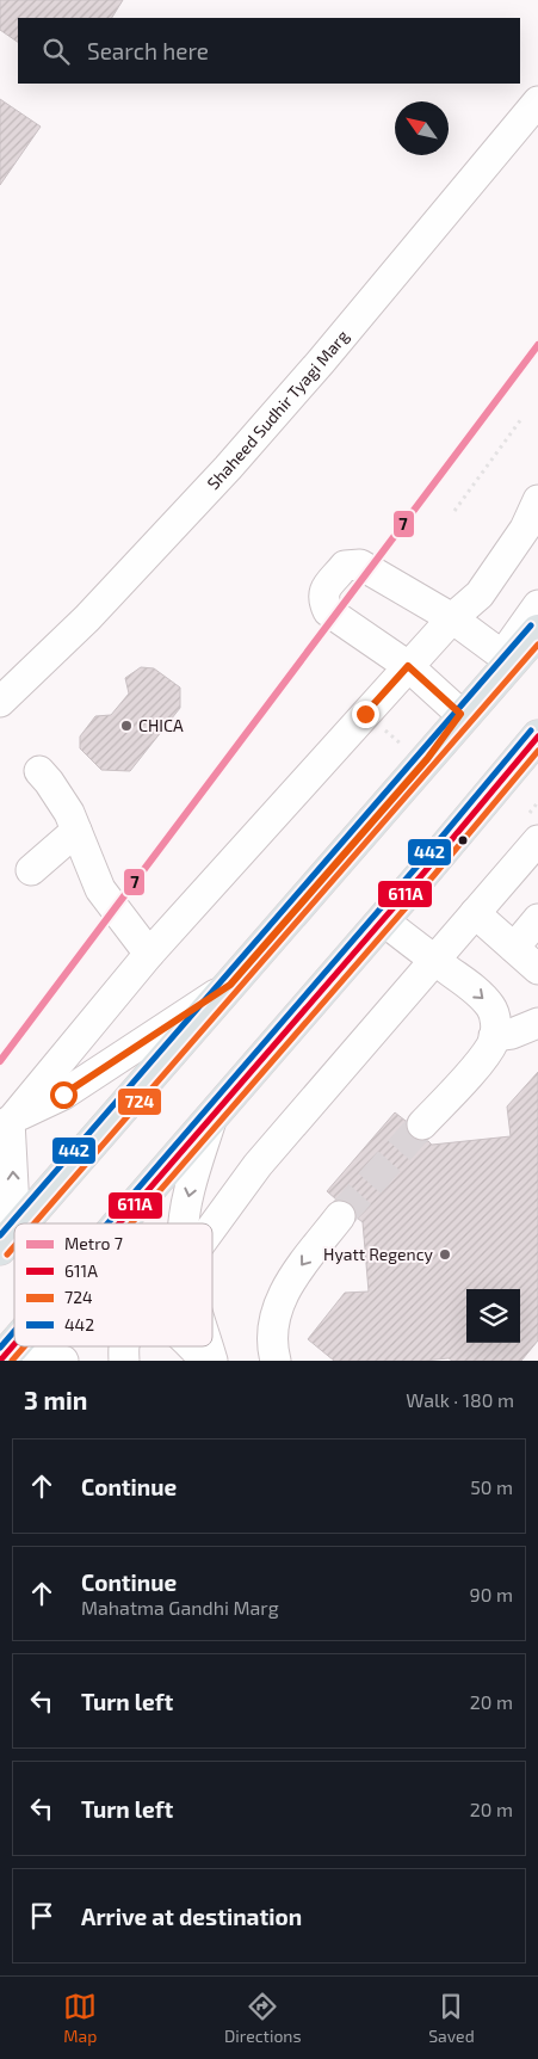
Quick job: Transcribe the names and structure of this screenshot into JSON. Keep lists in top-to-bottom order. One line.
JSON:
{"streets":{"street":["Shaheed Sudhir Tyagi Marg"]},"places":["CHICA","Hyatt Regency"],"lines":["metro line 7","transit line 442","transit line 724","transit line 611A"],"legend":["Metro 7","611A","724","442"],"north":"top left","page":{"search":"Search here","heading":["3 min","Walk · 180 m"],"list":[["Continue","50 m"],["Continue","Mahatma Gandhi Marg","90 m"],["Turn left","20 m"],["Turn left","20 m"],"Arrive at destination"],"nav":["Map","Directions","Saved"]}}
